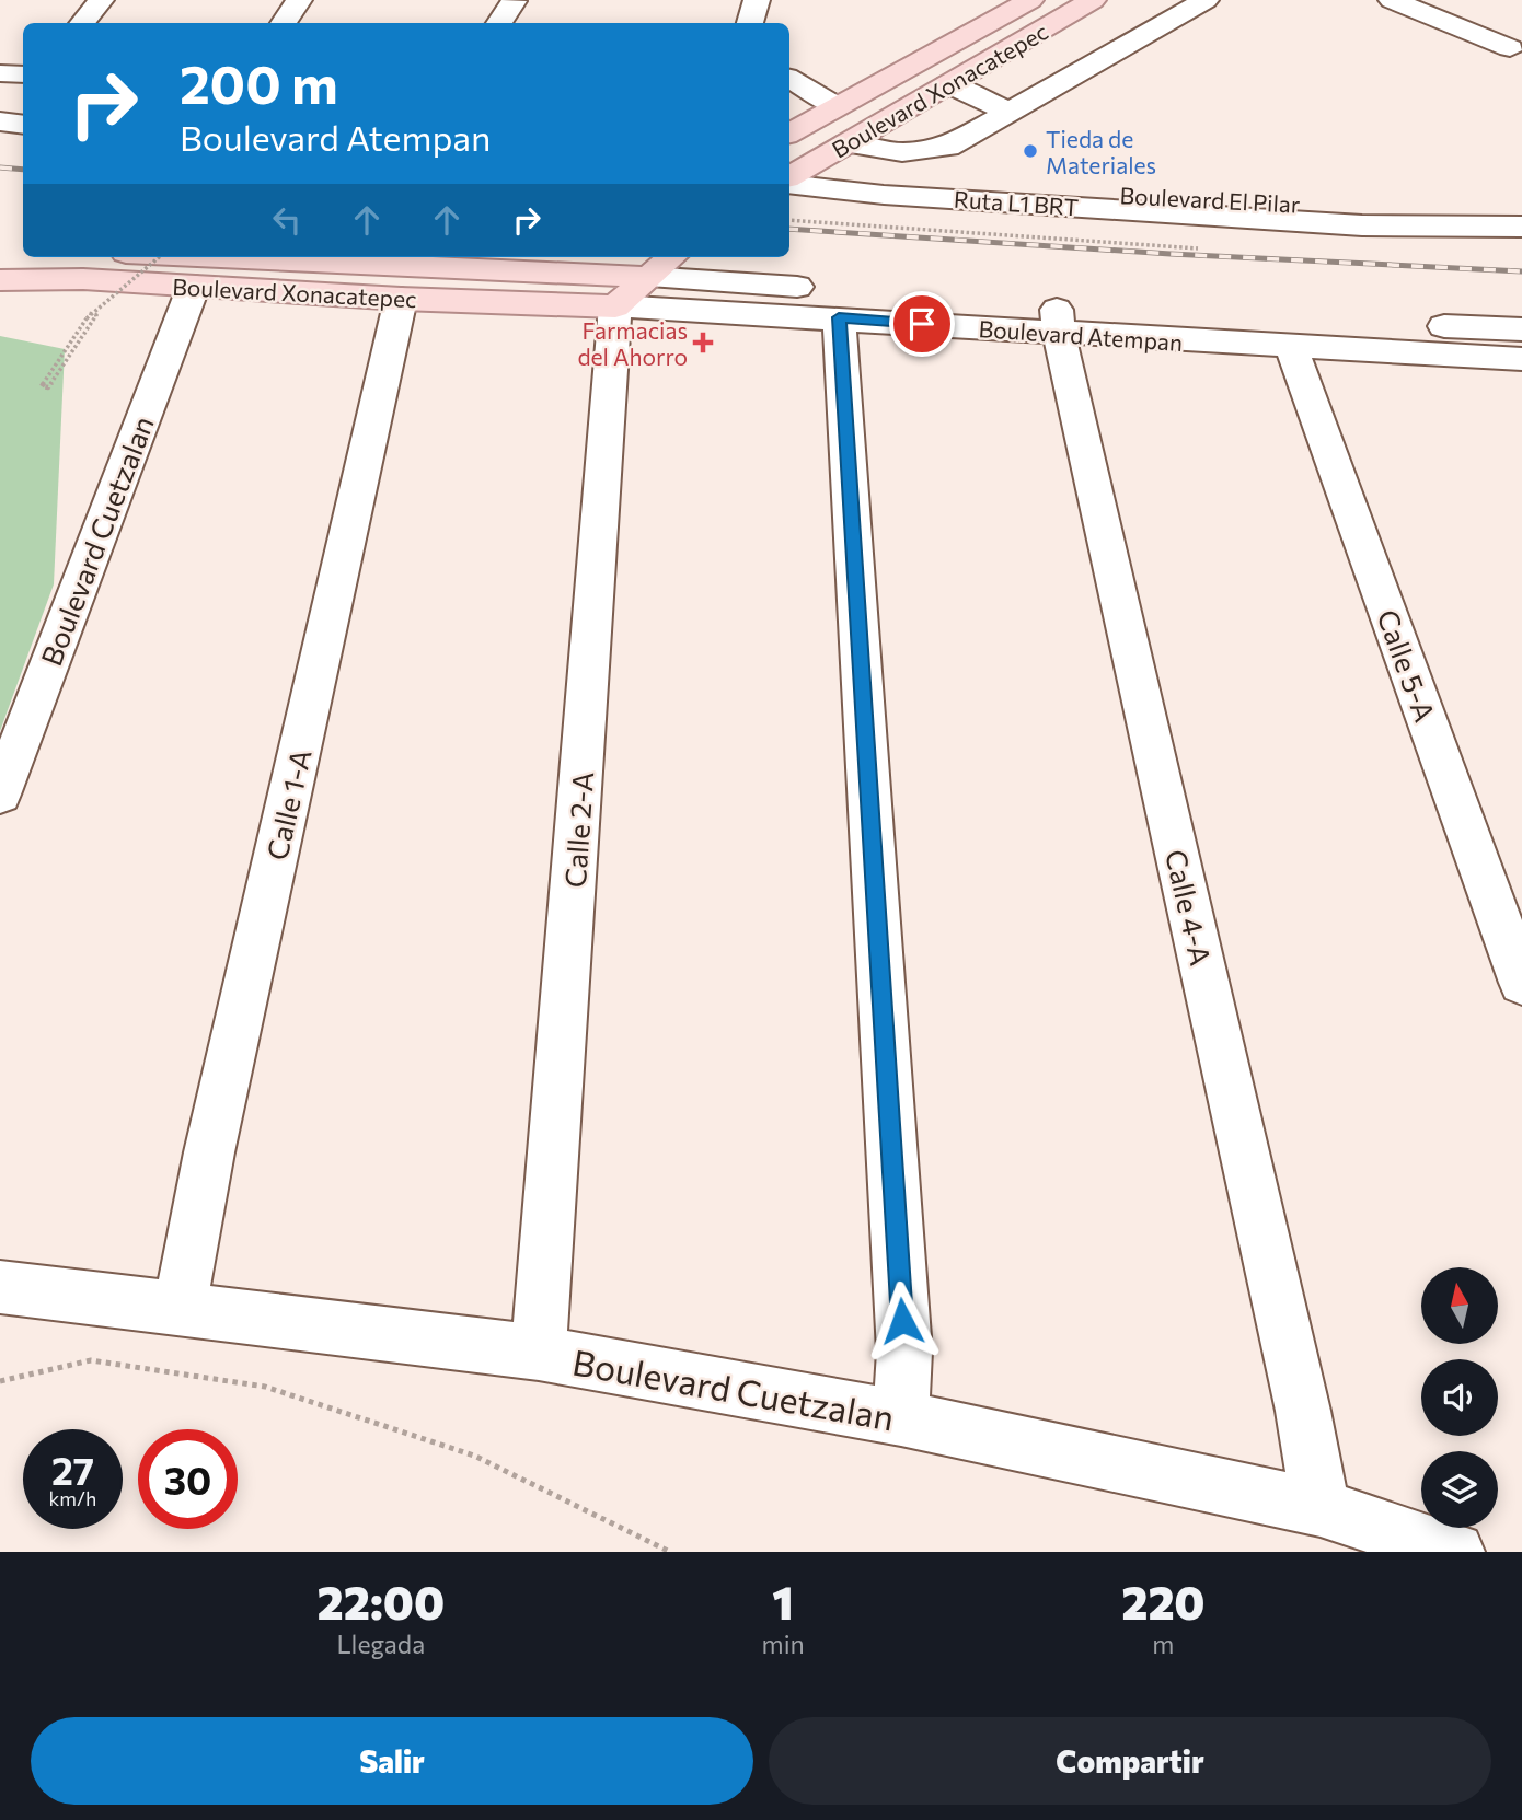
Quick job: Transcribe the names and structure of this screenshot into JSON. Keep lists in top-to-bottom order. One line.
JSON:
{"streets":{"main road":["Boulevard Xonacatepec","Boulevard Atempan"],"street":["Boulevard El Pilar","Ruta L1 BRT","Boulevard Cuetzalan","Calle 5-A","Calle 1-A","Calle 2-A","Calle 4-A"]},"crossings":[["Boulevard Xonacatepec","Boulevard El Pilar"],["Boulevard Xonacatepec","Ruta L1 BRT"],["Boulevard Xonacatepec","Boulevard Atempan"],["Boulevard Xonacatepec","Boulevard Cuetzalan"],["Boulevard Xonacatepec","Calle 1-A"],["Boulevard El Pilar","Ruta L1 BRT"],["Boulevard Atempan","Calle 5-A"],["Boulevard Atempan","Calle 2-A"],["Boulevard Atempan","Calle 4-A"],["Boulevard Cuetzalan","Calle 1-A"],["Boulevard Cuetzalan","Calle 2-A"],["Boulevard Cuetzalan","Calle 4-A"]],"places":{"other":["Tieda de Materiales"],"health":["Farmacias del Ahorro"]},"north":"top","page":{"turn":["200 m","Boulevard Atempan"],"speed":"27 km/h","limit":"30","eta":["22:00","Llegada","1","min","220","m"],"buttons":["Salir","Compartir"]}}
